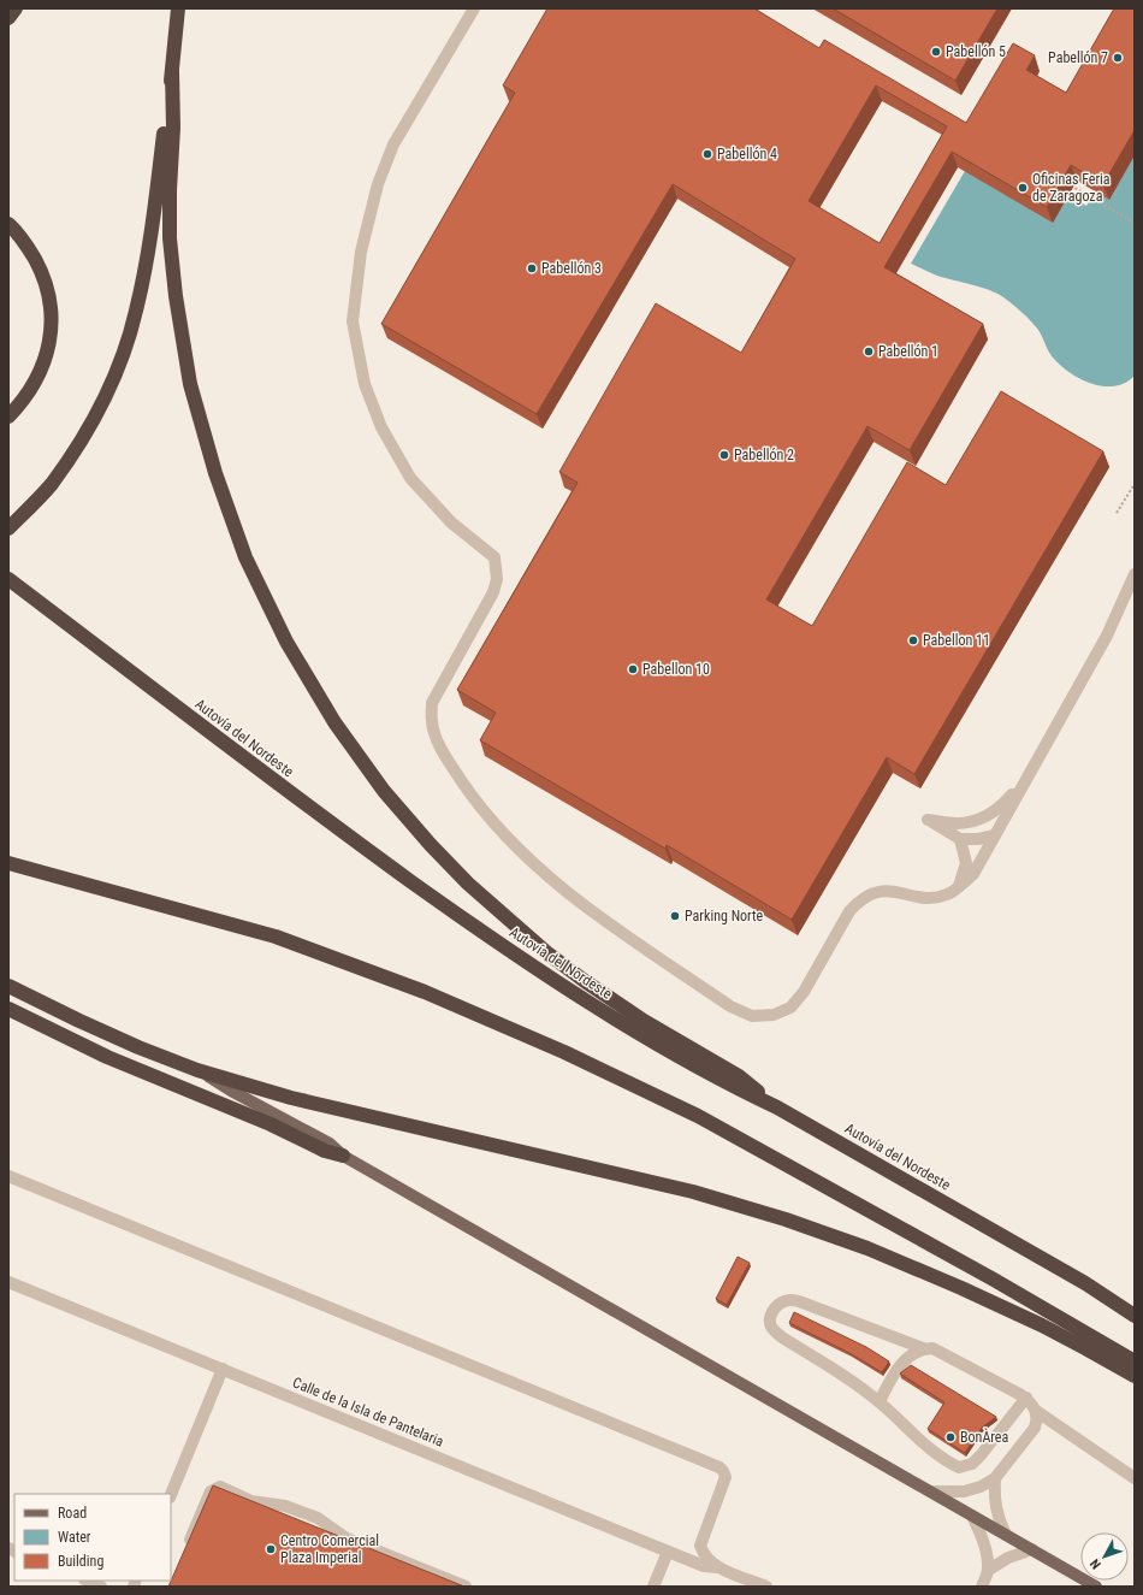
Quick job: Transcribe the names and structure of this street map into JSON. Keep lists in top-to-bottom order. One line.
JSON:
{"streets":{"highway":["Autovía del Nordeste"],"lane":["Calle de la Isla de Pantelaria"]},"places":["Pabellón 5","Pabellón 7","Pabellón 4","Oficinas Feria de Zaragoza","Pabellón 3","Pabellón 1","Pabellón 2","Pabellon 11","Pabellon 10","Parking Norte","BonÀrea","Centro Comercial Plaza Imperial"],"legend":["Road","Water","Building"],"north":"bottom left"}
